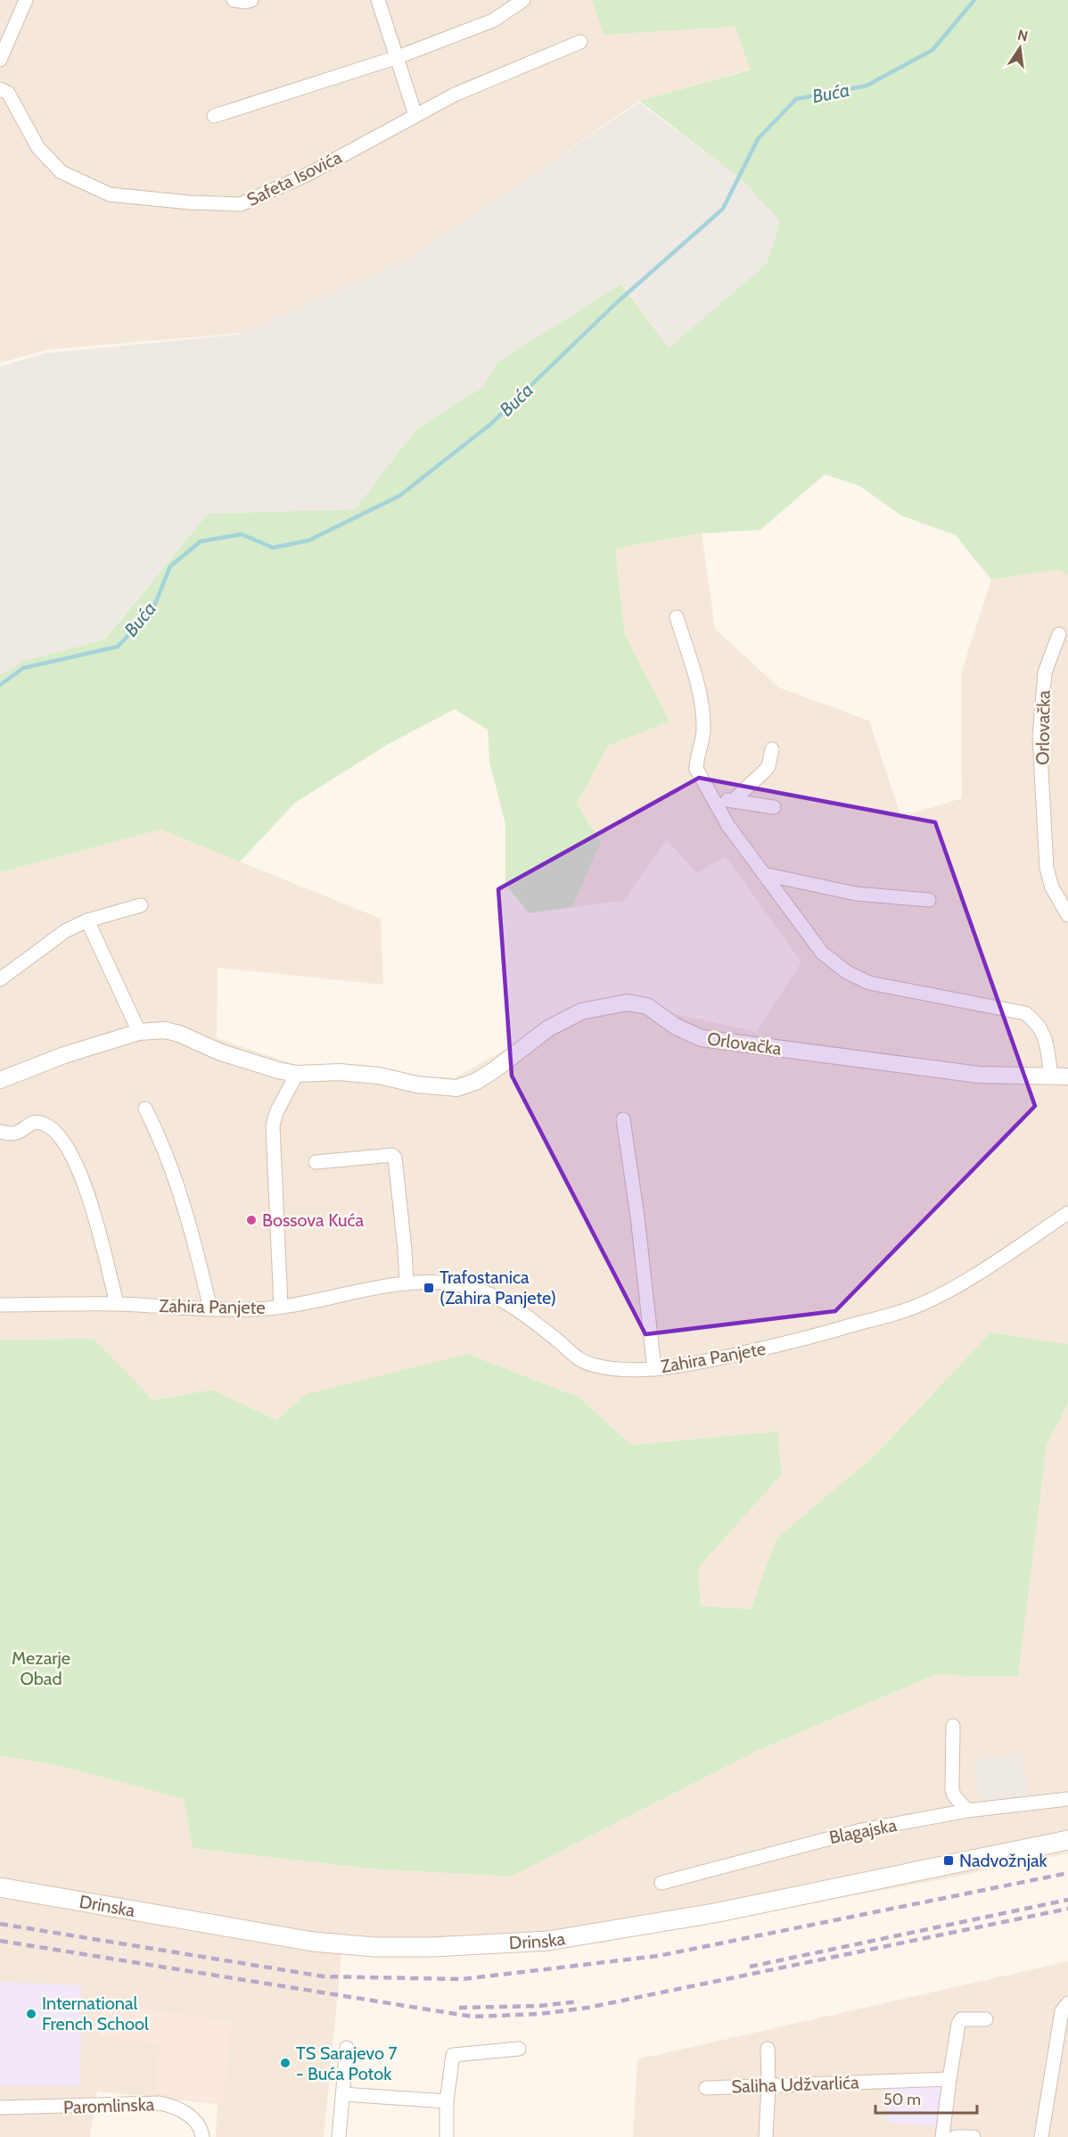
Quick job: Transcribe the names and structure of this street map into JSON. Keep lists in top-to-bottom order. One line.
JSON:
{"streets":{"main road":["Drinska"],"street":["Safeta Isovića","Orlovačka","Zahira Panjete","Blagajska","Saliha Udžvarlića","Paromlinska"]},"water":["Buća"],"parks":["Mezarje Obad"],"places":{"other":["Bossova Kuća","International French School","TS Sarajevo 7 - Buća Potok"],"transit":["Trafostanica (Zahira Panjete)","Nadvožnjak"]},"scale_bar":"50 m","north":"top"}
